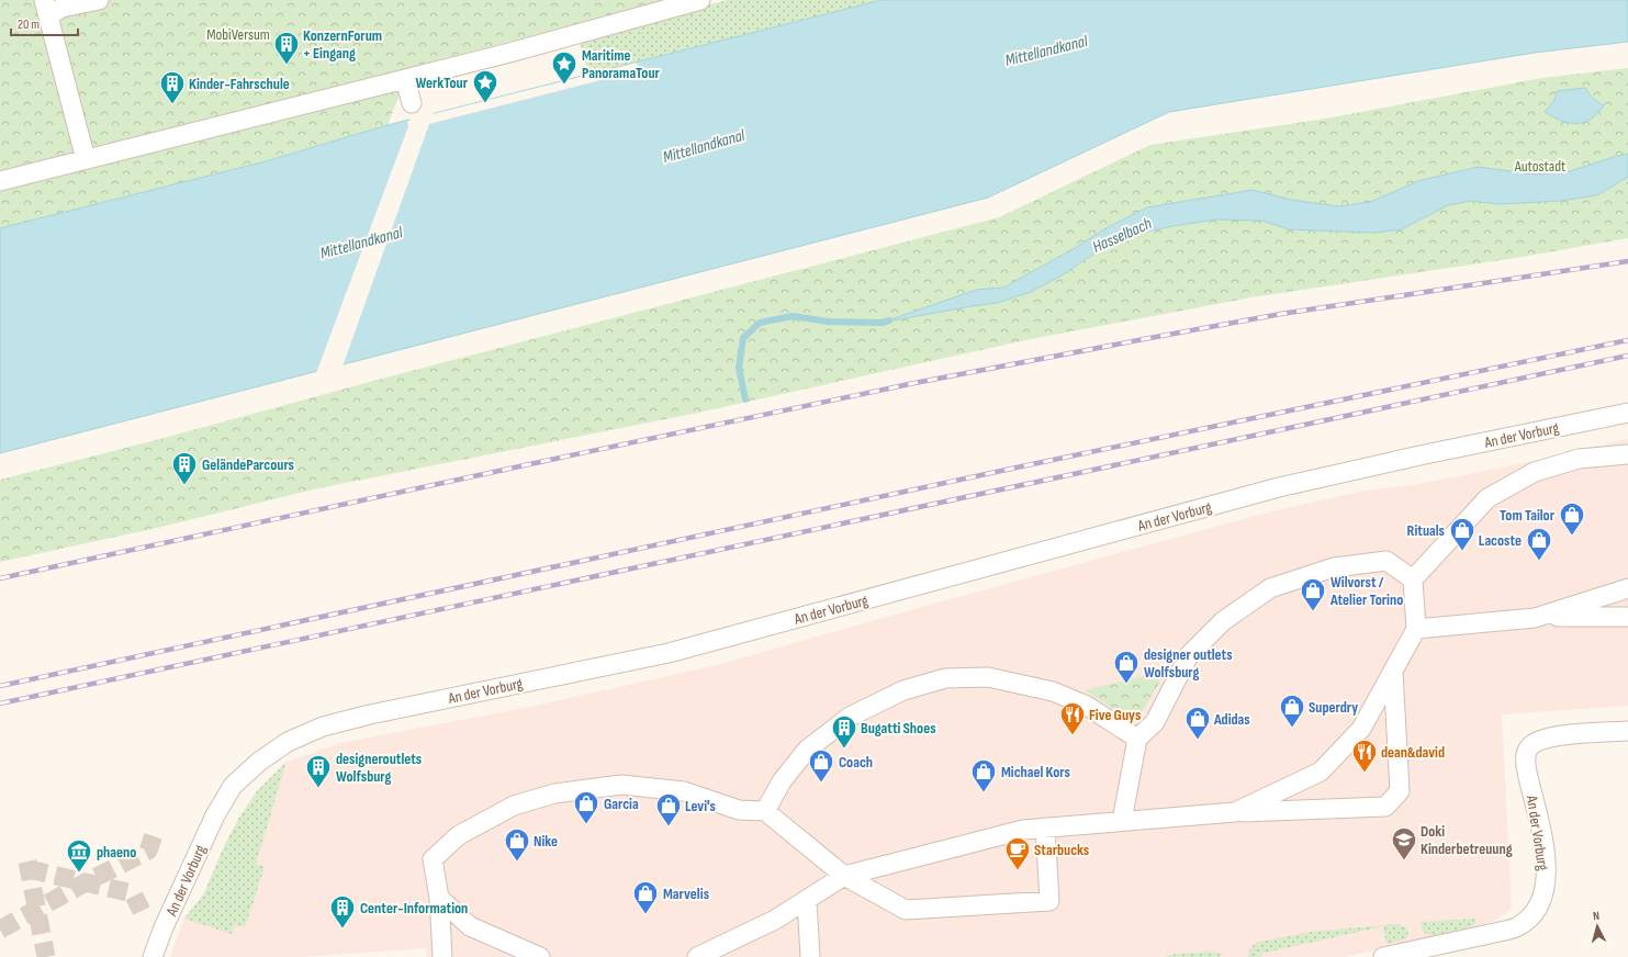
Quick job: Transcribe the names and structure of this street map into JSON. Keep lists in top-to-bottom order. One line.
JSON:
{"streets":{"street":["An der Vorburg"]},"water":["Mittellandkanal","Hasselbach"],"parks":["MobiVersum","Autostadt"],"places":{"building":["KonzernForum + Eingang","Kinder-Fahrschule","GeländeParcours","Bugatti Shoes","designeroutlets Wolfsburg","Center-Information"],"place":["Maritime PanoramaTour","WerkTour"],"shop":["Tom Tailor","Rituals","Lacoste","Wilvorst / Atelier Torino","designer outlets Wolfsburg","Superdry","Adidas","Coach","Michael Kors","Garcia","Levi's","Nike","Marvelis"],"restaurant":["Five Guys","dean&david"],"school or university":["Doki Kinderbetreuung"],"cafe":["Starbucks"],"museum":["phaeno"]},"scale_bar":"20 m","north":"top"}
